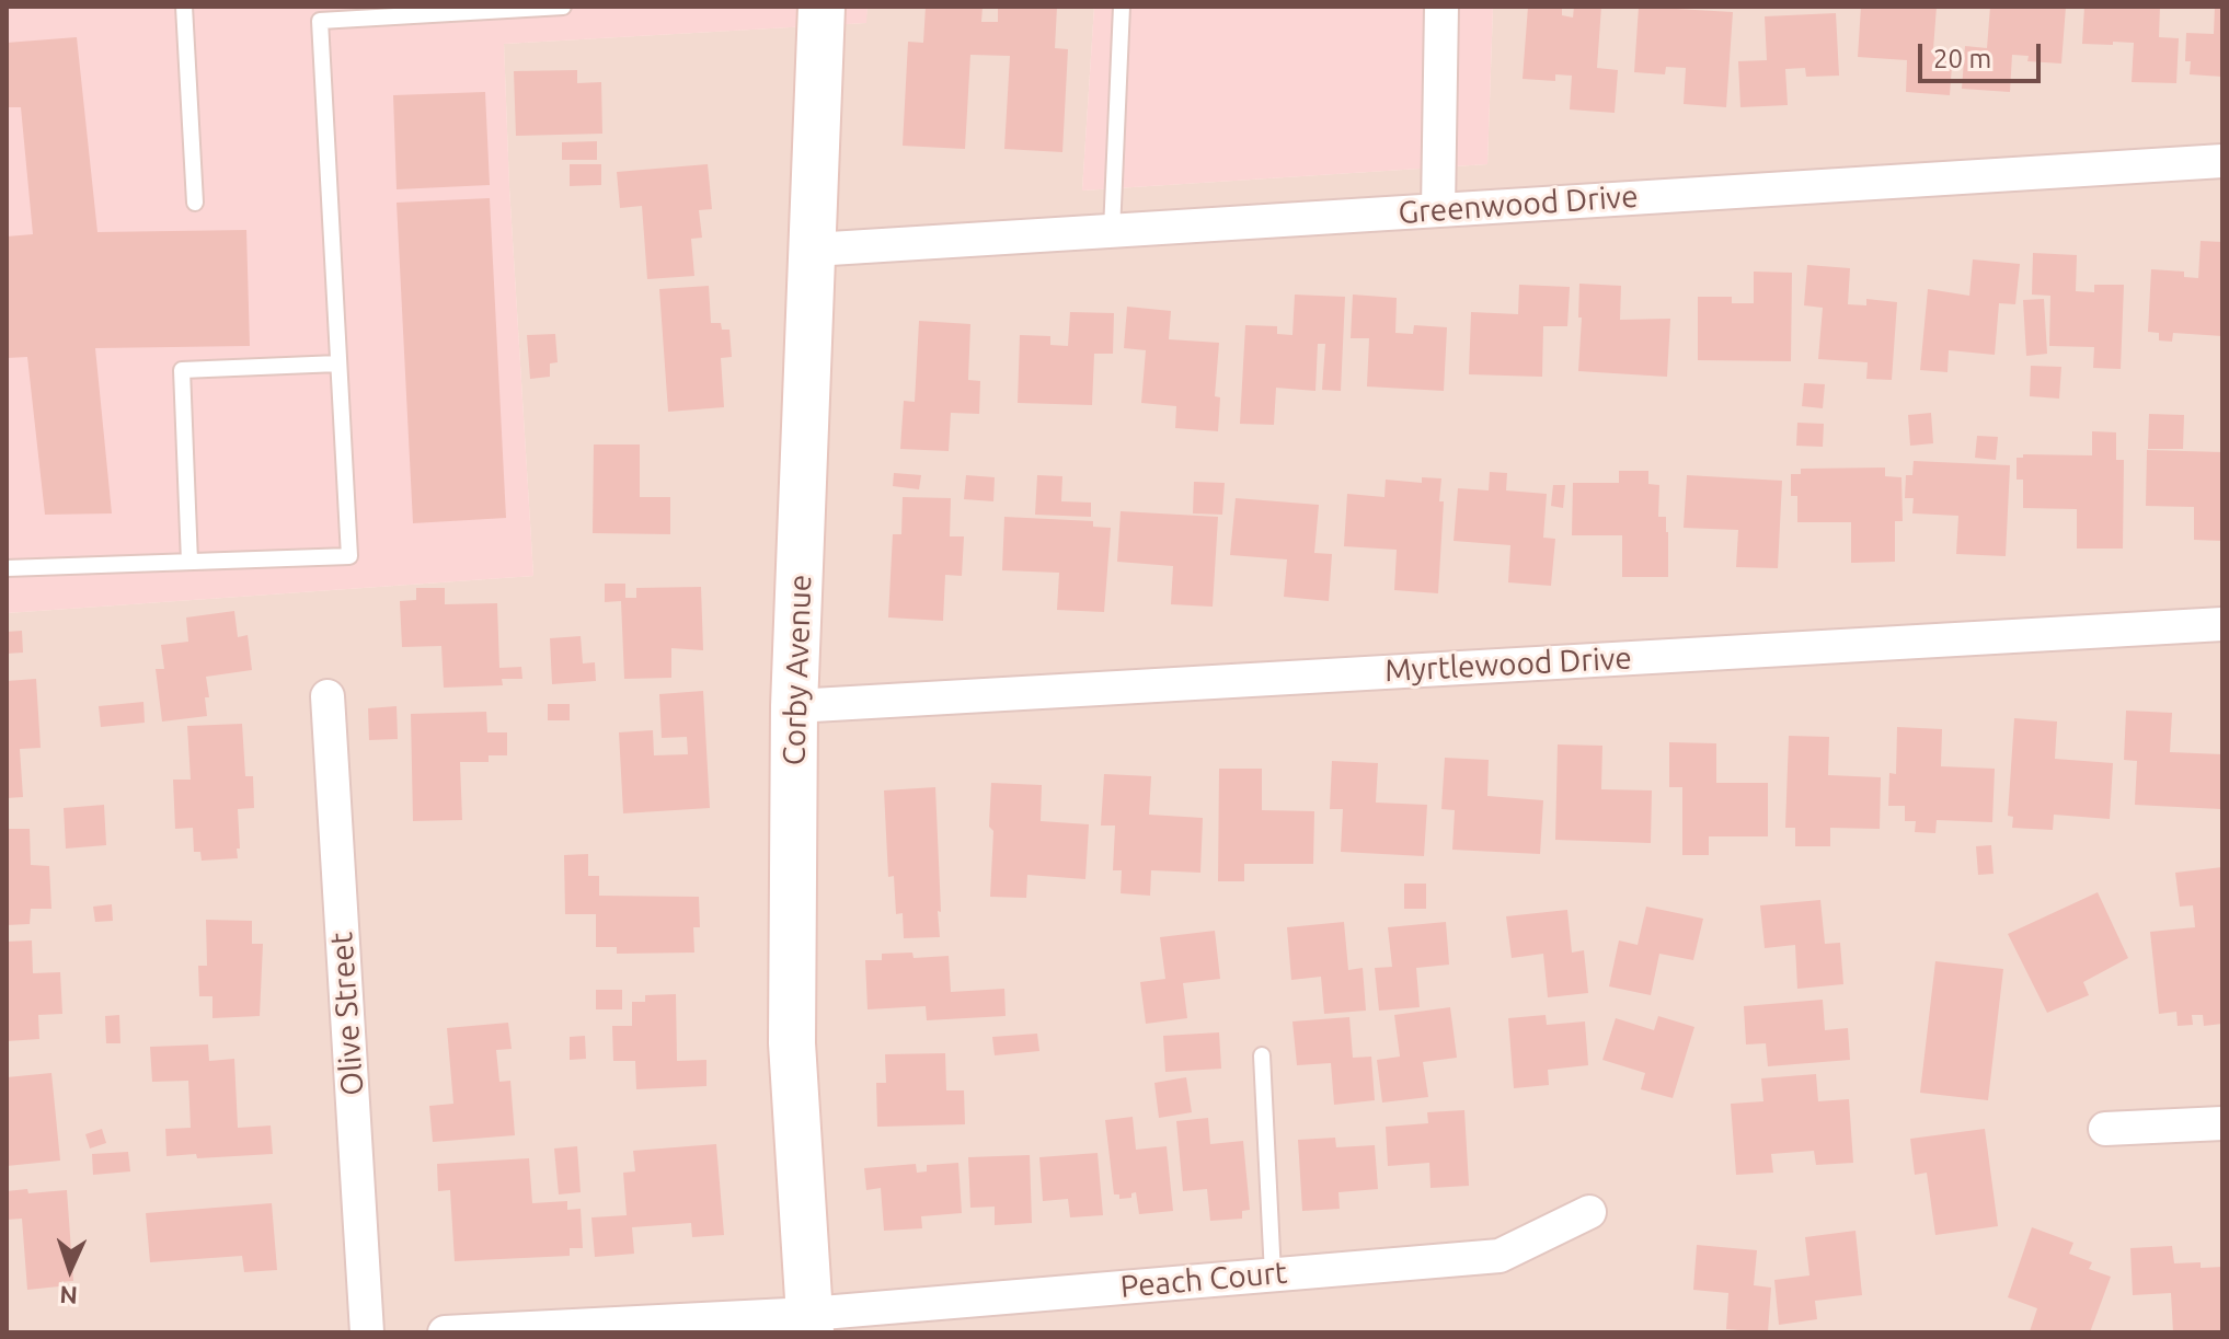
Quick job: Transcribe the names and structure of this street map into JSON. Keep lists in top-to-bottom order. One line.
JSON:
{"streets":{"street":["Greenwood Drive","Myrtlewood Drive","Corby Avenue","Olive Street","Peach Court"]},"crossings":[["Greenwood Drive","Corby Avenue"],["Myrtlewood Drive","Corby Avenue"],["Corby Avenue","Peach Court"]],"scale_bar":"20 m","north":"bottom"}
